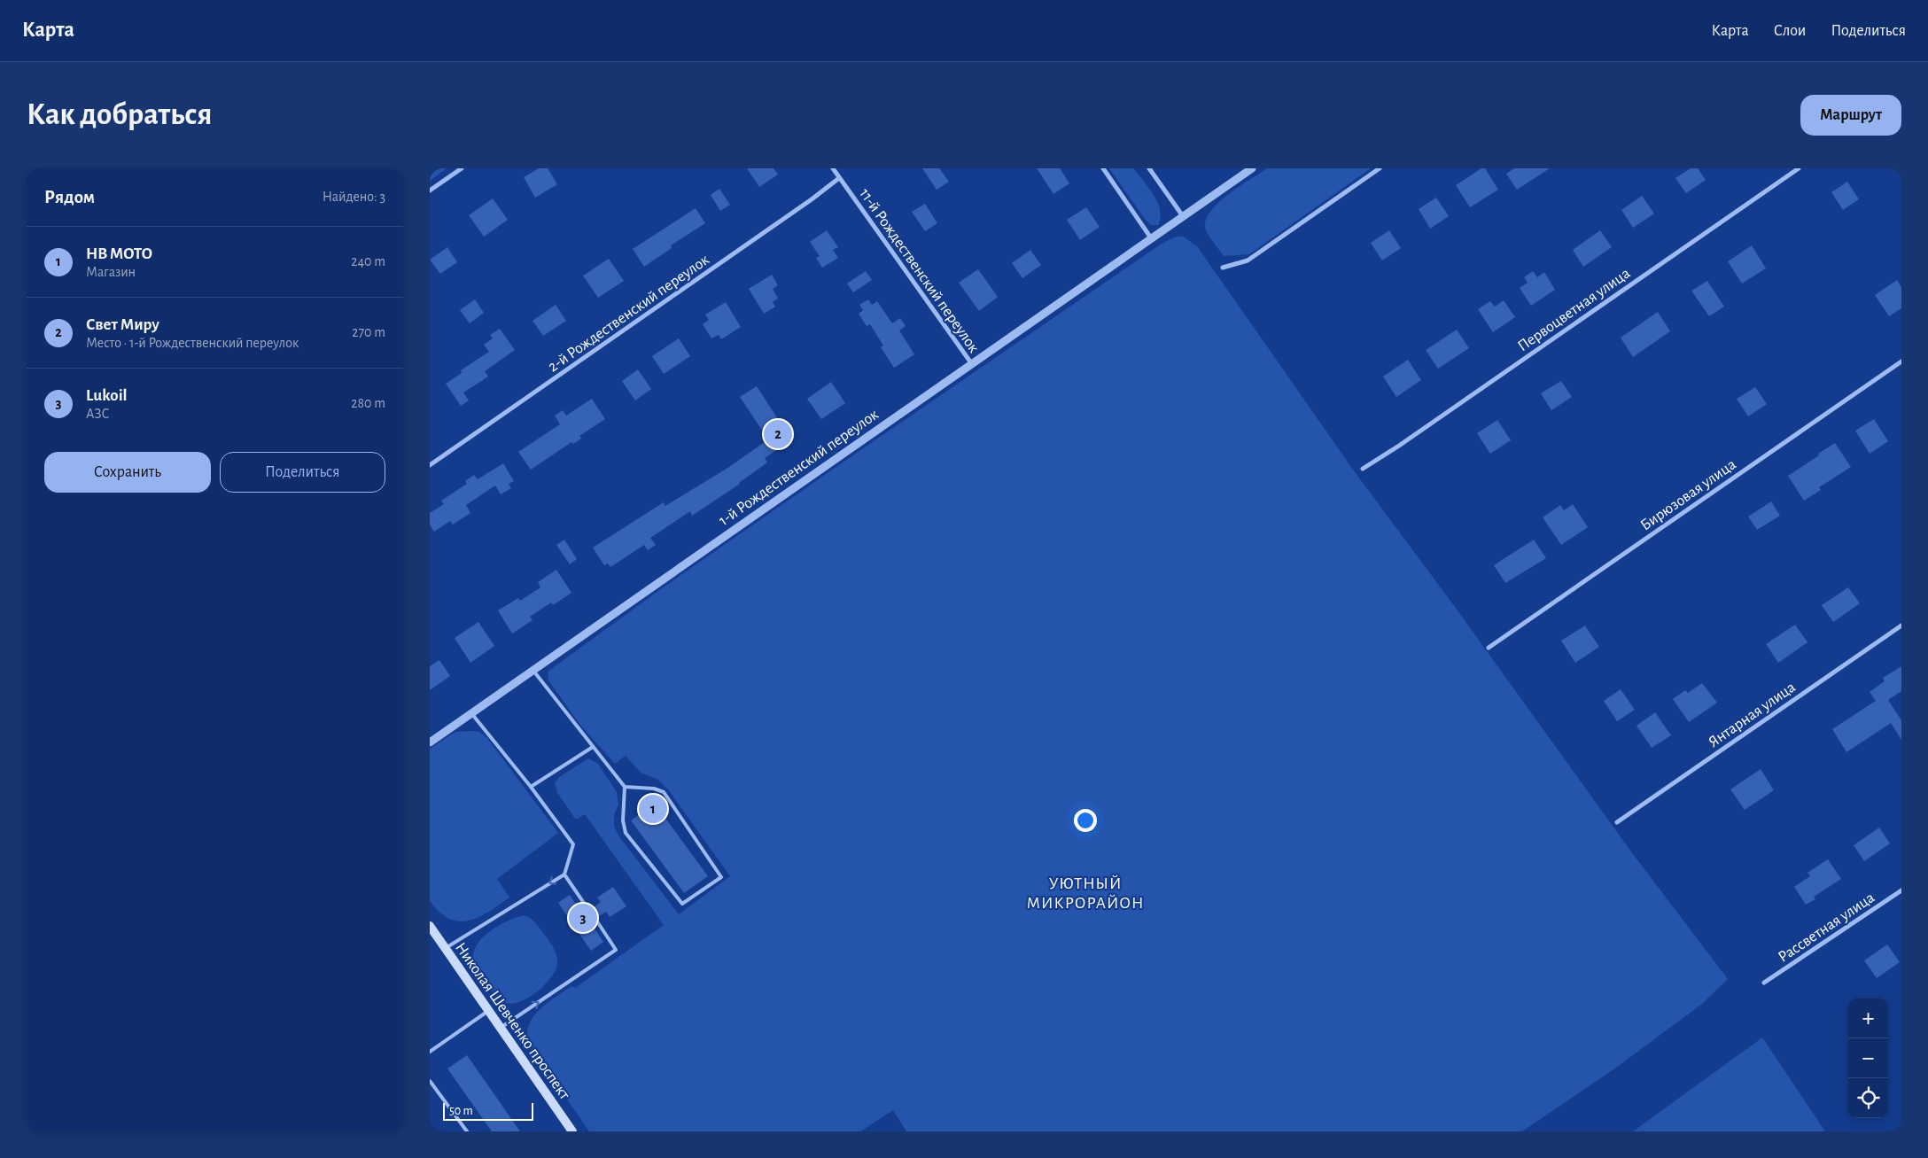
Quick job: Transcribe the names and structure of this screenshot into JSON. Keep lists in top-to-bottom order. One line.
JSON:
{"streets":{"main road":["Николая Шевченко проспект"],"street":["11-й Рождественский переулок","Первоцветная улица","2-й Рождественский переулок","1-й Рождественский переулок","Бирюзовая улица","Янтарная улица","Рассветная улица"]},"crossings":[["11-й Рождественский переулок","2-й Рождественский переулок"],["11-й Рождественский переулок","1-й Рождественский переулок"]],"districts":["УЮТНЫЙ МИКРОРАЙОН"],"scale_bar":"50 m","page":{"header":"Карта","nav":["Карта","Слои","Поделиться"],"buttons":["Маршрут",["Сохранить","Поделиться"]],"title":"Как добраться","heading":["Рядом","Найдено: 3"],"list":[{"mark":"1","name":"HB MOTO","note":"Магазин","value":"240 m"},{"mark":"2","name":"Свет Миру","note":"Место · 1-й Рождественский переулок","value":"270 m"},{"mark":"3","name":"Lukoil","note":"АЗС","value":"280 m"}],"pins":["2","1","3"],"map_buttons":["+","−"],"scale":"50 m"}}
